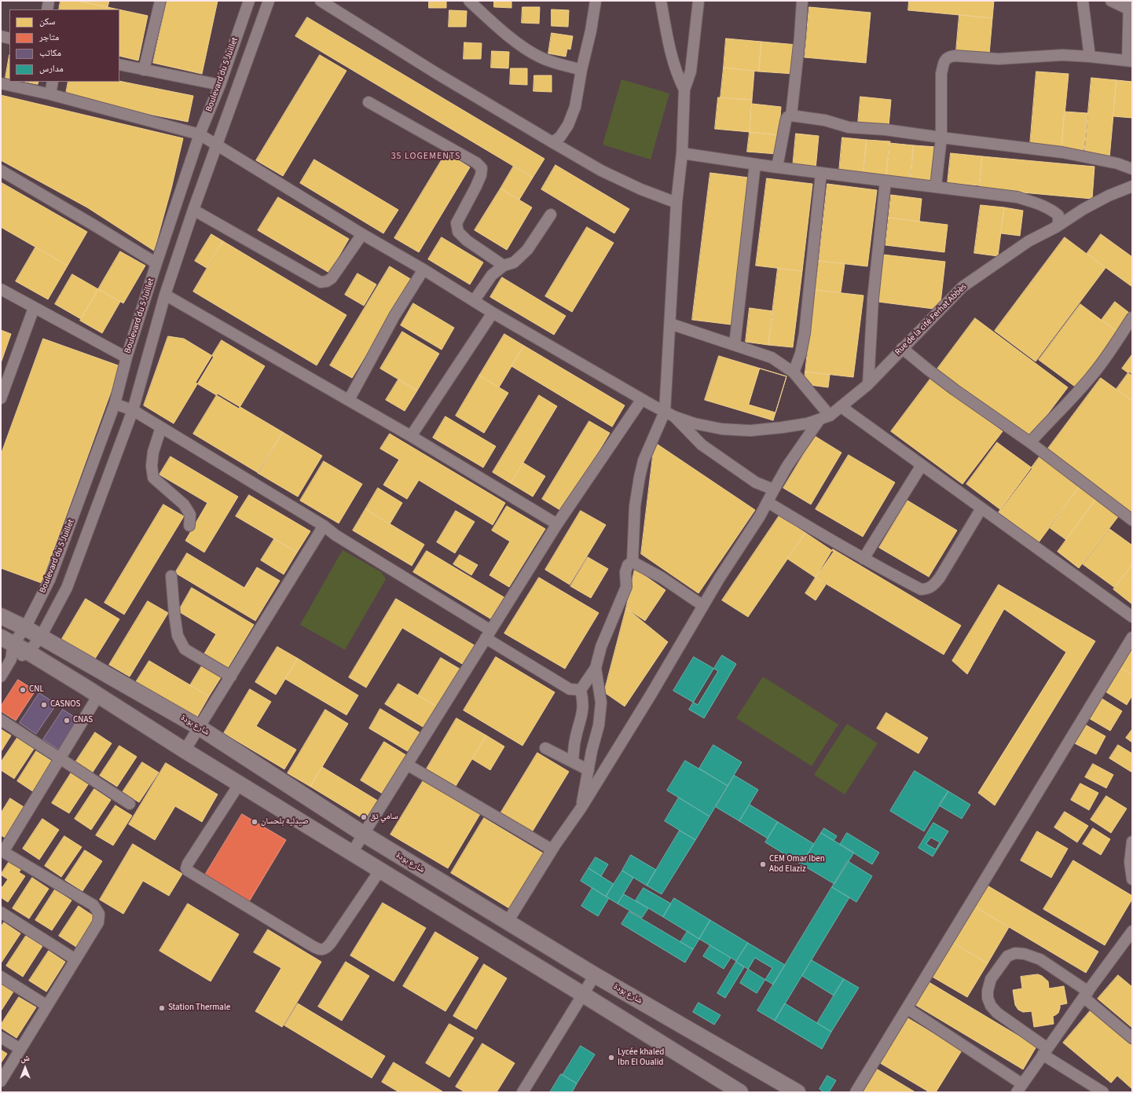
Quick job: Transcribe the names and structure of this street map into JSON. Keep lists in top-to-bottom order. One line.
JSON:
{"streets":{"street":["Boulevard du 5 Juillet","Rue de la cité Ferhat Abbès","شارع بودة"]},"crossings":[["Boulevard du 5 Juillet","شارع بودة"]],"districts":["35 LOGEMENTS"],"places":["CNL","CASNOS","CNAS","سامي تق","صيدلية بلحسان","CEM Omar Iben Abd Elaziz","Station Thermale","Lycée khaled Ibn El Oualid"],"legend":["سكن","متاجر","مكاتب","مدارس"],"north":"top"}
